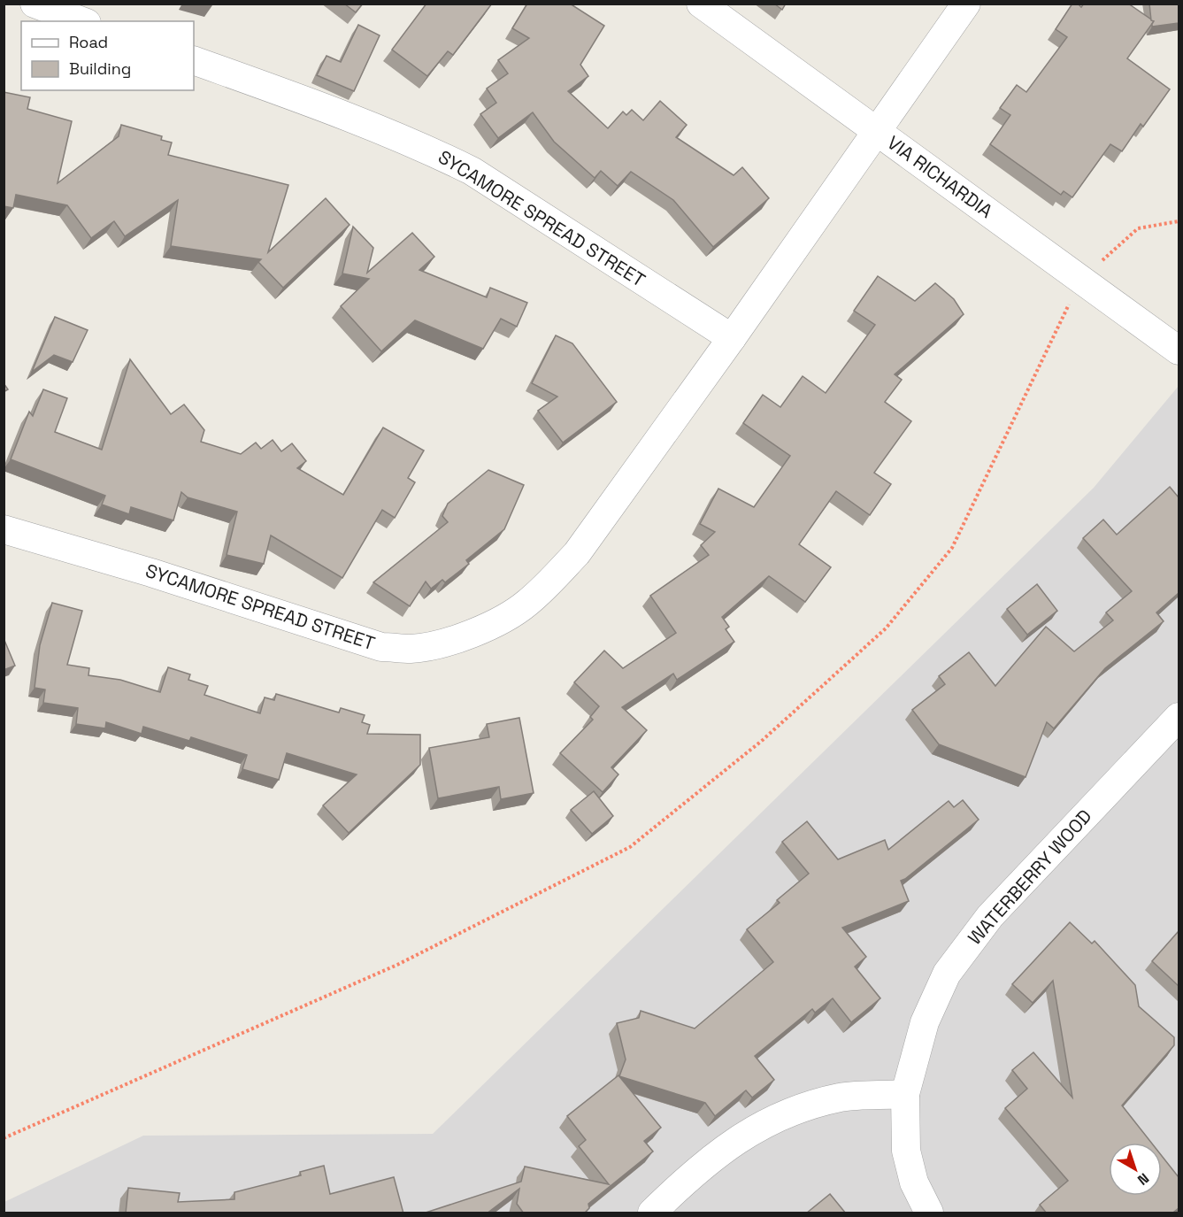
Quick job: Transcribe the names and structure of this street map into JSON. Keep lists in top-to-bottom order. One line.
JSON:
{"streets":{"street":["VIA RICHARDIA","SYCAMORE SPREAD STREET","WATERBERRY WOOD"]},"crossings":[["VIA RICHARDIA","SYCAMORE SPREAD STREET"]],"legend":["Road","Building"],"north":"bottom right"}
